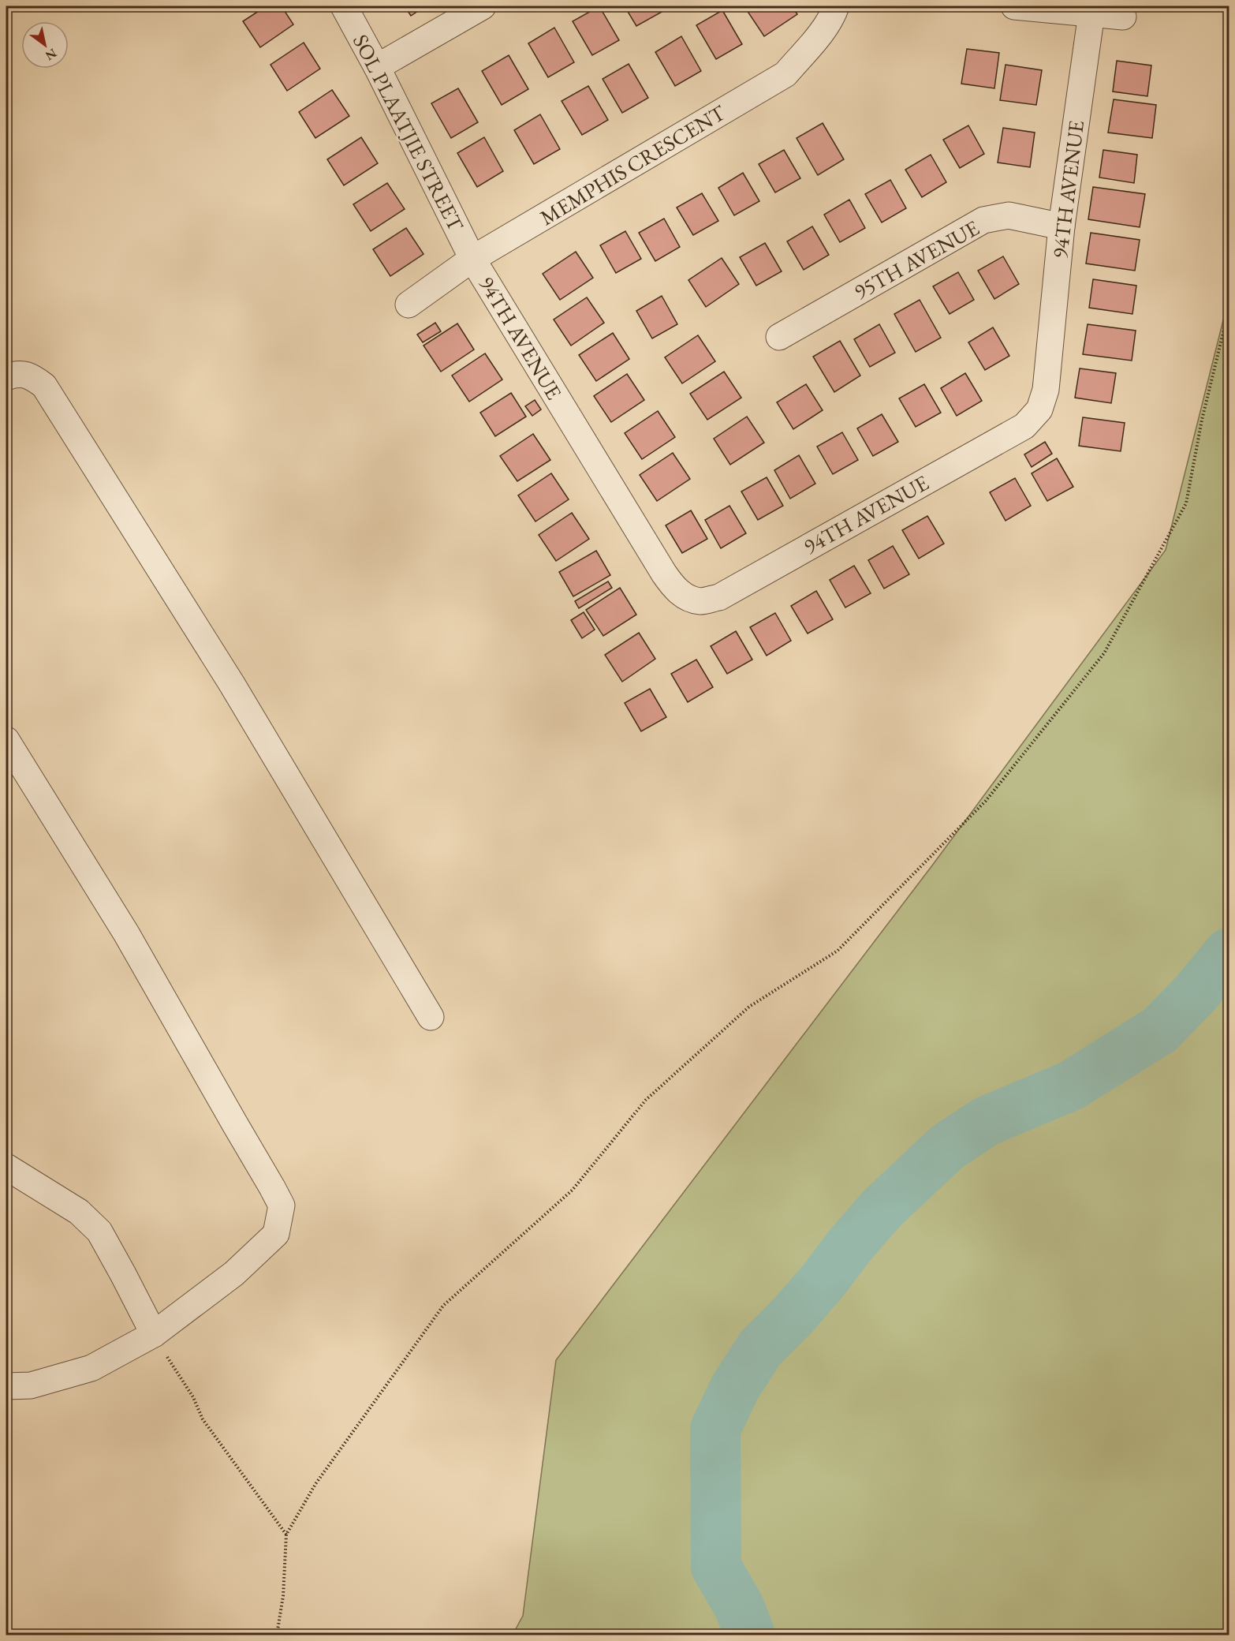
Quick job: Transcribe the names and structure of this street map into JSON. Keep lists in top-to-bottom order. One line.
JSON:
{"streets":{"street":["SOL PLAATJIE STREET","MEMPHIS CRESCENT","94TH AVENUE","95TH AVENUE"]},"crossings":[["SOL PLAATJIE STREET","MEMPHIS CRESCENT"],["SOL PLAATJIE STREET","94TH AVENUE"],["MEMPHIS CRESCENT","94TH AVENUE"],["94TH AVENUE","95TH AVENUE"]],"north":"bottom right"}
